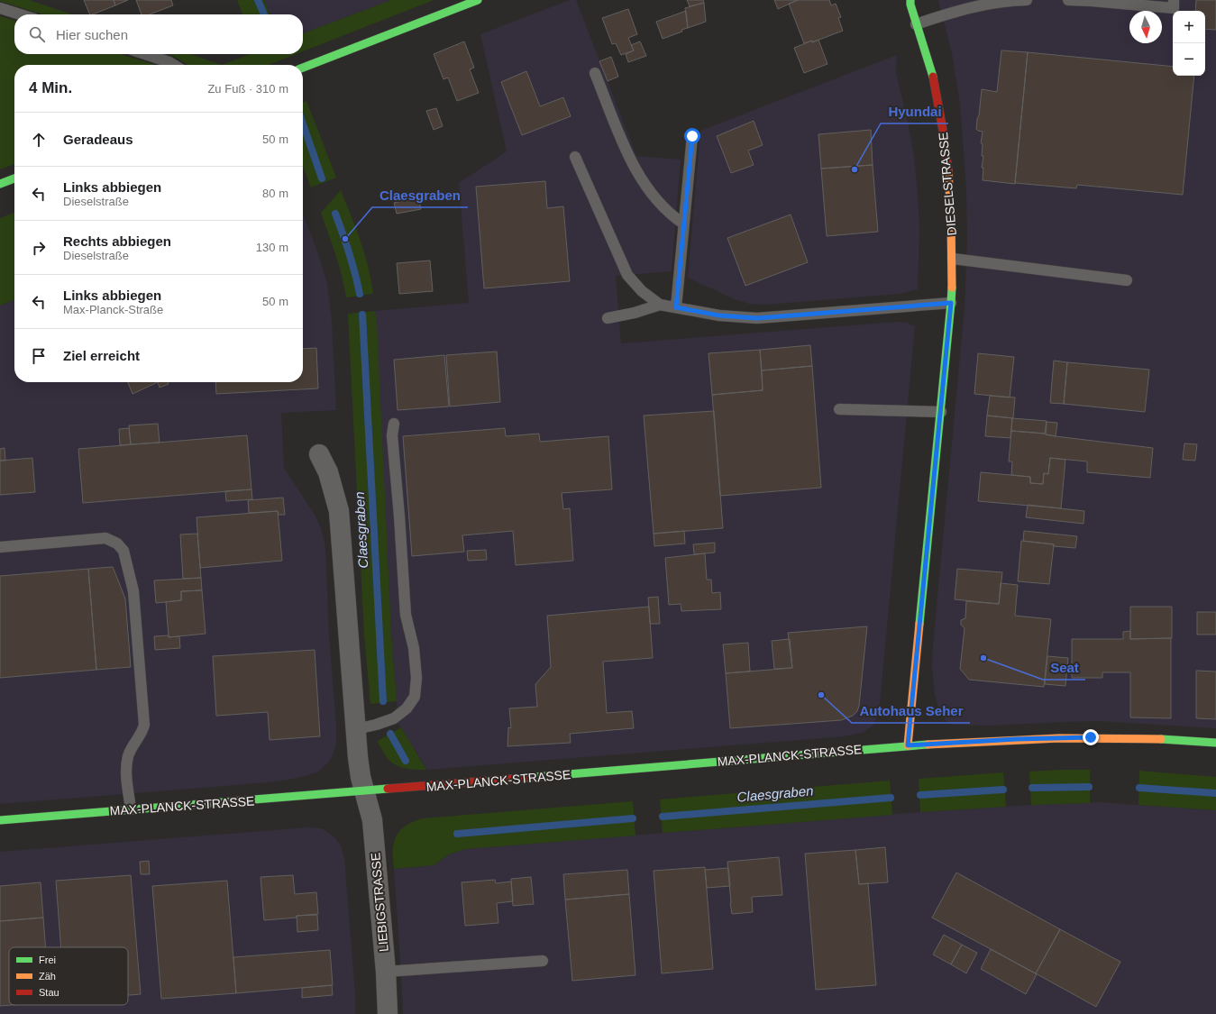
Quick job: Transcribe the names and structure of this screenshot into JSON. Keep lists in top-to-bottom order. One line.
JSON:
{"streets":{"street":["DIESELSTRASSE","MAX-PLANCK-STRASSE","LIEBIGSTRASSE"]},"crossings":[["DIESELSTRASSE","MAX-PLANCK-STRASSE"],["MAX-PLANCK-STRASSE","LIEBIGSTRASSE"]],"water":["Claesgraben"],"places":["Hyundai","Claesgraben","Seat","Autohaus Seher"],"legend":["Frei","Zäh","Stau"],"north":"bottom","page":{"map_buttons":["+","−"],"search":"Hier suchen","heading":["4 Min.","Zu Fuß · 310 m"],"list":[["Geradeaus","50 m"],["Links abbiegen","Dieselstraße","80 m"],["Rechts abbiegen","Dieselstraße","130 m"],["Links abbiegen","Max-Planck-Straße","50 m"],"Ziel erreicht"]}}
